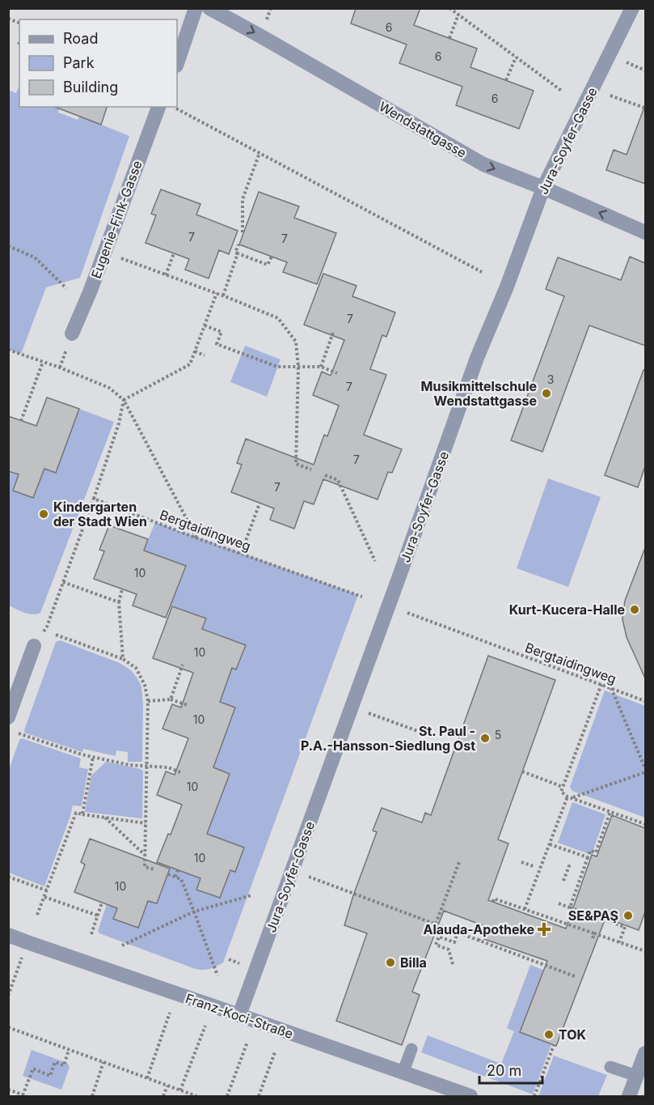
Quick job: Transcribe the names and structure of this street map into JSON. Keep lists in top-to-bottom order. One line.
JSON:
{"streets":{"street":["Wendstattgasse","Jura-Soyfer-Gasse","Eugenie-Fink-Gasse","Franz-Koci-Straße"],"path":["Bergtaidingweg"]},"crossings":[["Wendstattgasse","Jura-Soyfer-Gasse"],["Jura-Soyfer-Gasse","Franz-Koci-Straße"]],"places":{"other":["Musikmittelschule Wendstattgasse","Kindergarten der Stadt Wien","Kurt-Kucera-Halle","St. Paul - P.A.-Hansson-Siedlung Ost","SE&PAŞ","Billa","TOK"],"health":["Alauda-Apotheke"]},"house_numbers":["6","6","6","7","7","7","3","7","7","7","10","10","10","5","10","10","10"],"legend":["Road","Park","Building"],"scale_bar":"20 m"}
